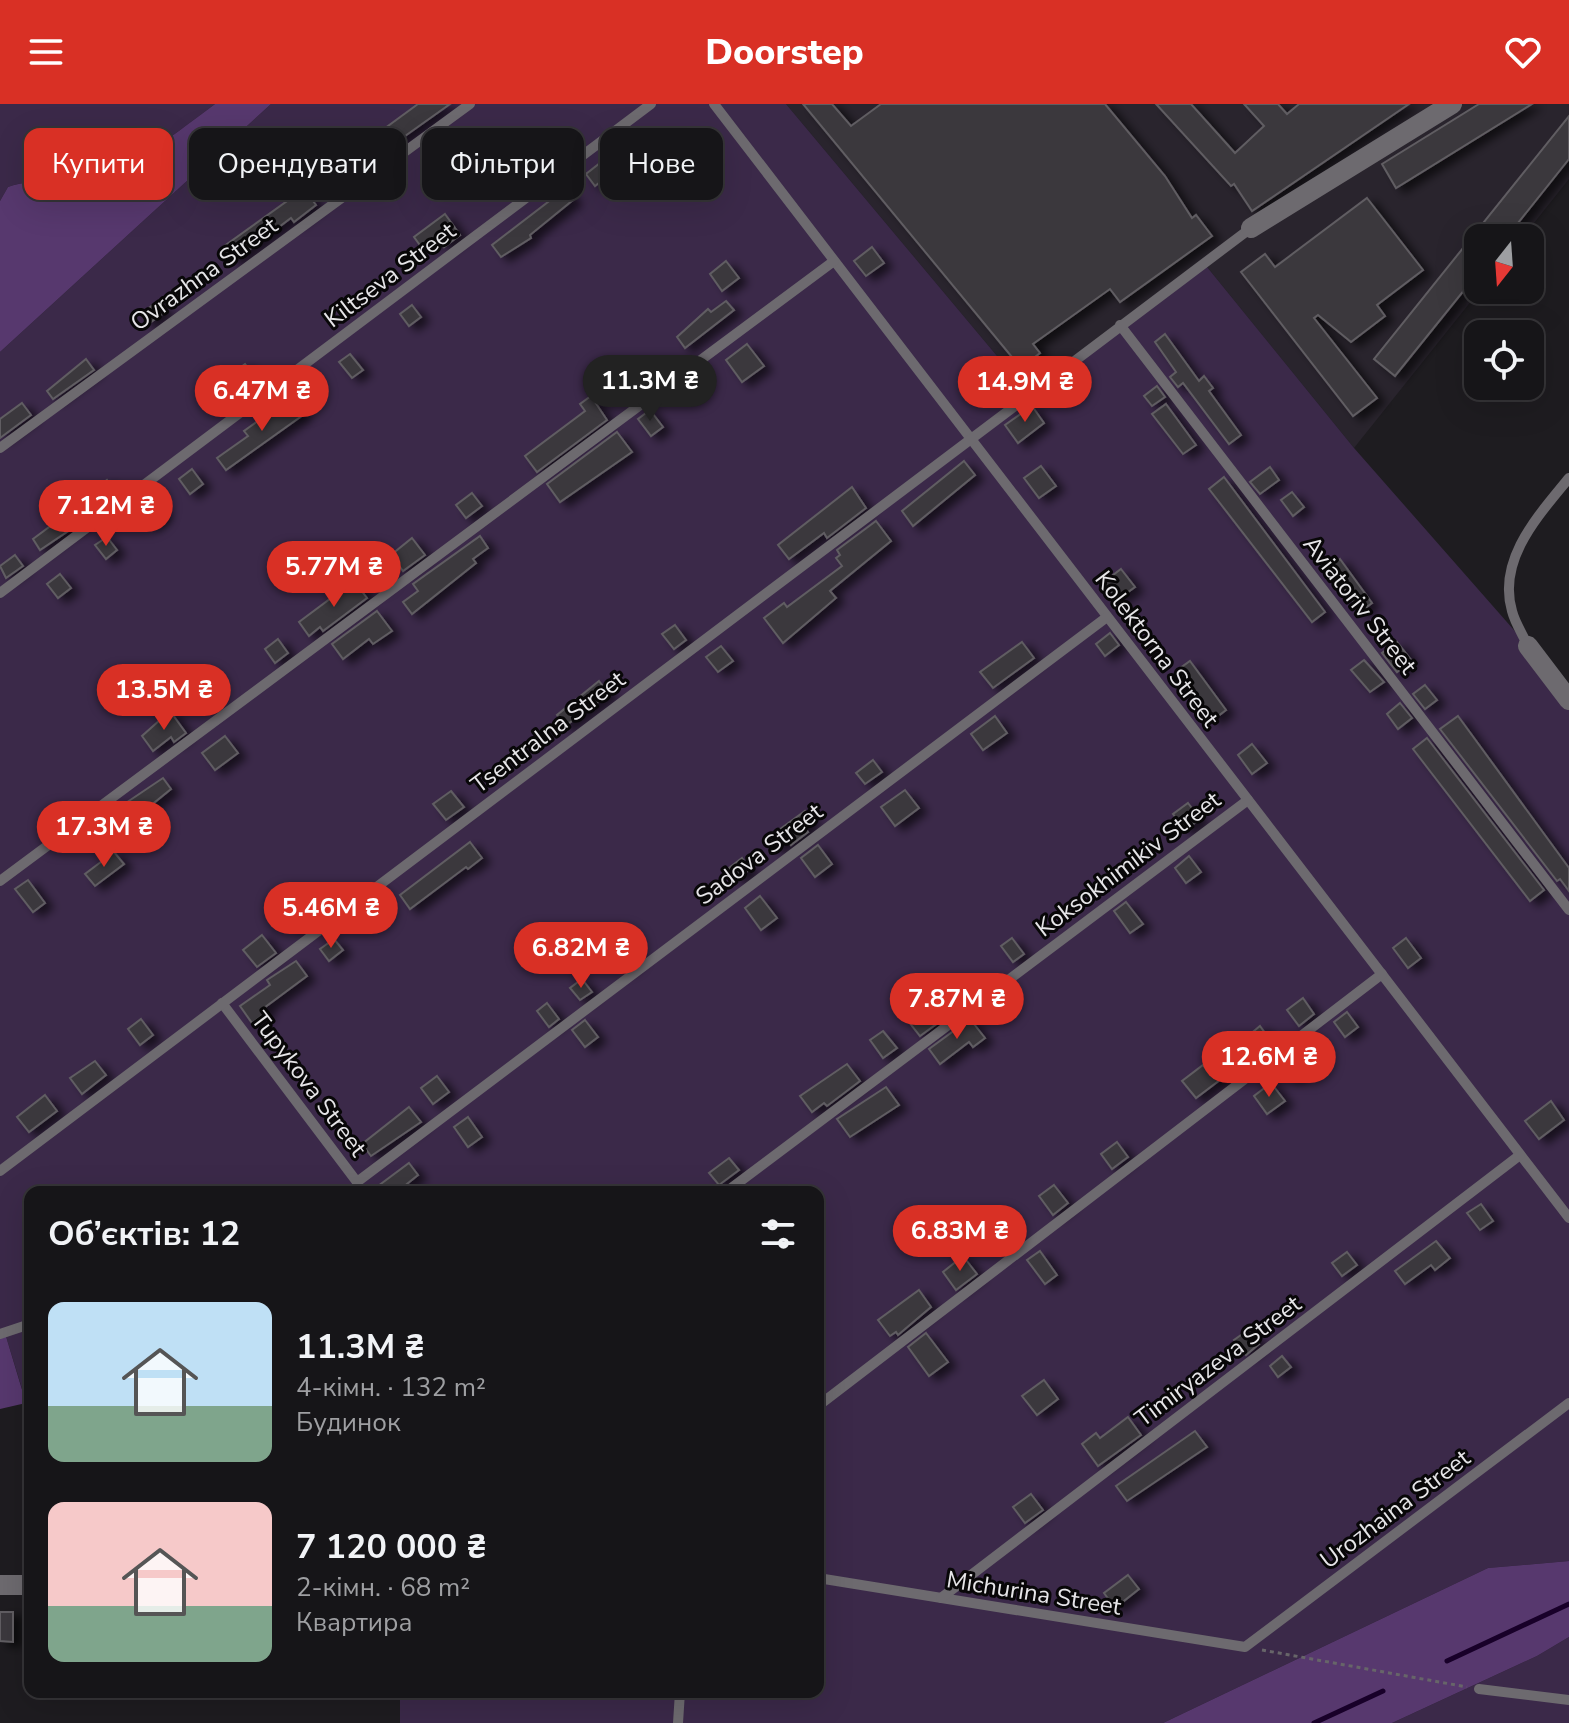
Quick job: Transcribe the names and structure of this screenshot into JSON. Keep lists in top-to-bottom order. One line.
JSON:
{"streets":{"lane":["Ovrazhna Street","Kiltseva Street","Aviatoriv Street","Kolektorna Street","Tsentralna Street","Sadova Street","Koksokhimikiv Street","Tupykova Street","Timiryazeva Street","Urozhaina Street","Michurina Street"]},"crossings":[["Aviatoriv Street","Tsentralna Street"],["Kolektorna Street","Tsentralna Street"],["Kolektorna Street","Sadova Street"],["Kolektorna Street","Koksokhimikiv Street"],["Kolektorna Street","Timiryazeva Street"],["Tsentralna Street","Tupykova Street"],["Timiryazeva Street","Michurina Street"],["Urozhaina Street","Michurina Street"]],"north":"bottom","page":{"header":"Doorstep","chip":["Купити","Орендувати","Фільтри","Нове"],"price":["11.3M ₴","14.9M ₴","6.47M ₴","7.12M ₴","5.77M ₴","13.5M ₴","17.3M ₴","5.46M ₴","6.82M ₴","7.87M ₴","12.6M ₴","6.83M ₴"],"heading":"Об’єктів: 12","list":[{"name":"11.3M ₴","note":"4-кімн. · 132 m² · Будинок"},{"name":"7 120 000 ₴","note":"2-кімн. · 68 m² · Квартира"}]}}
